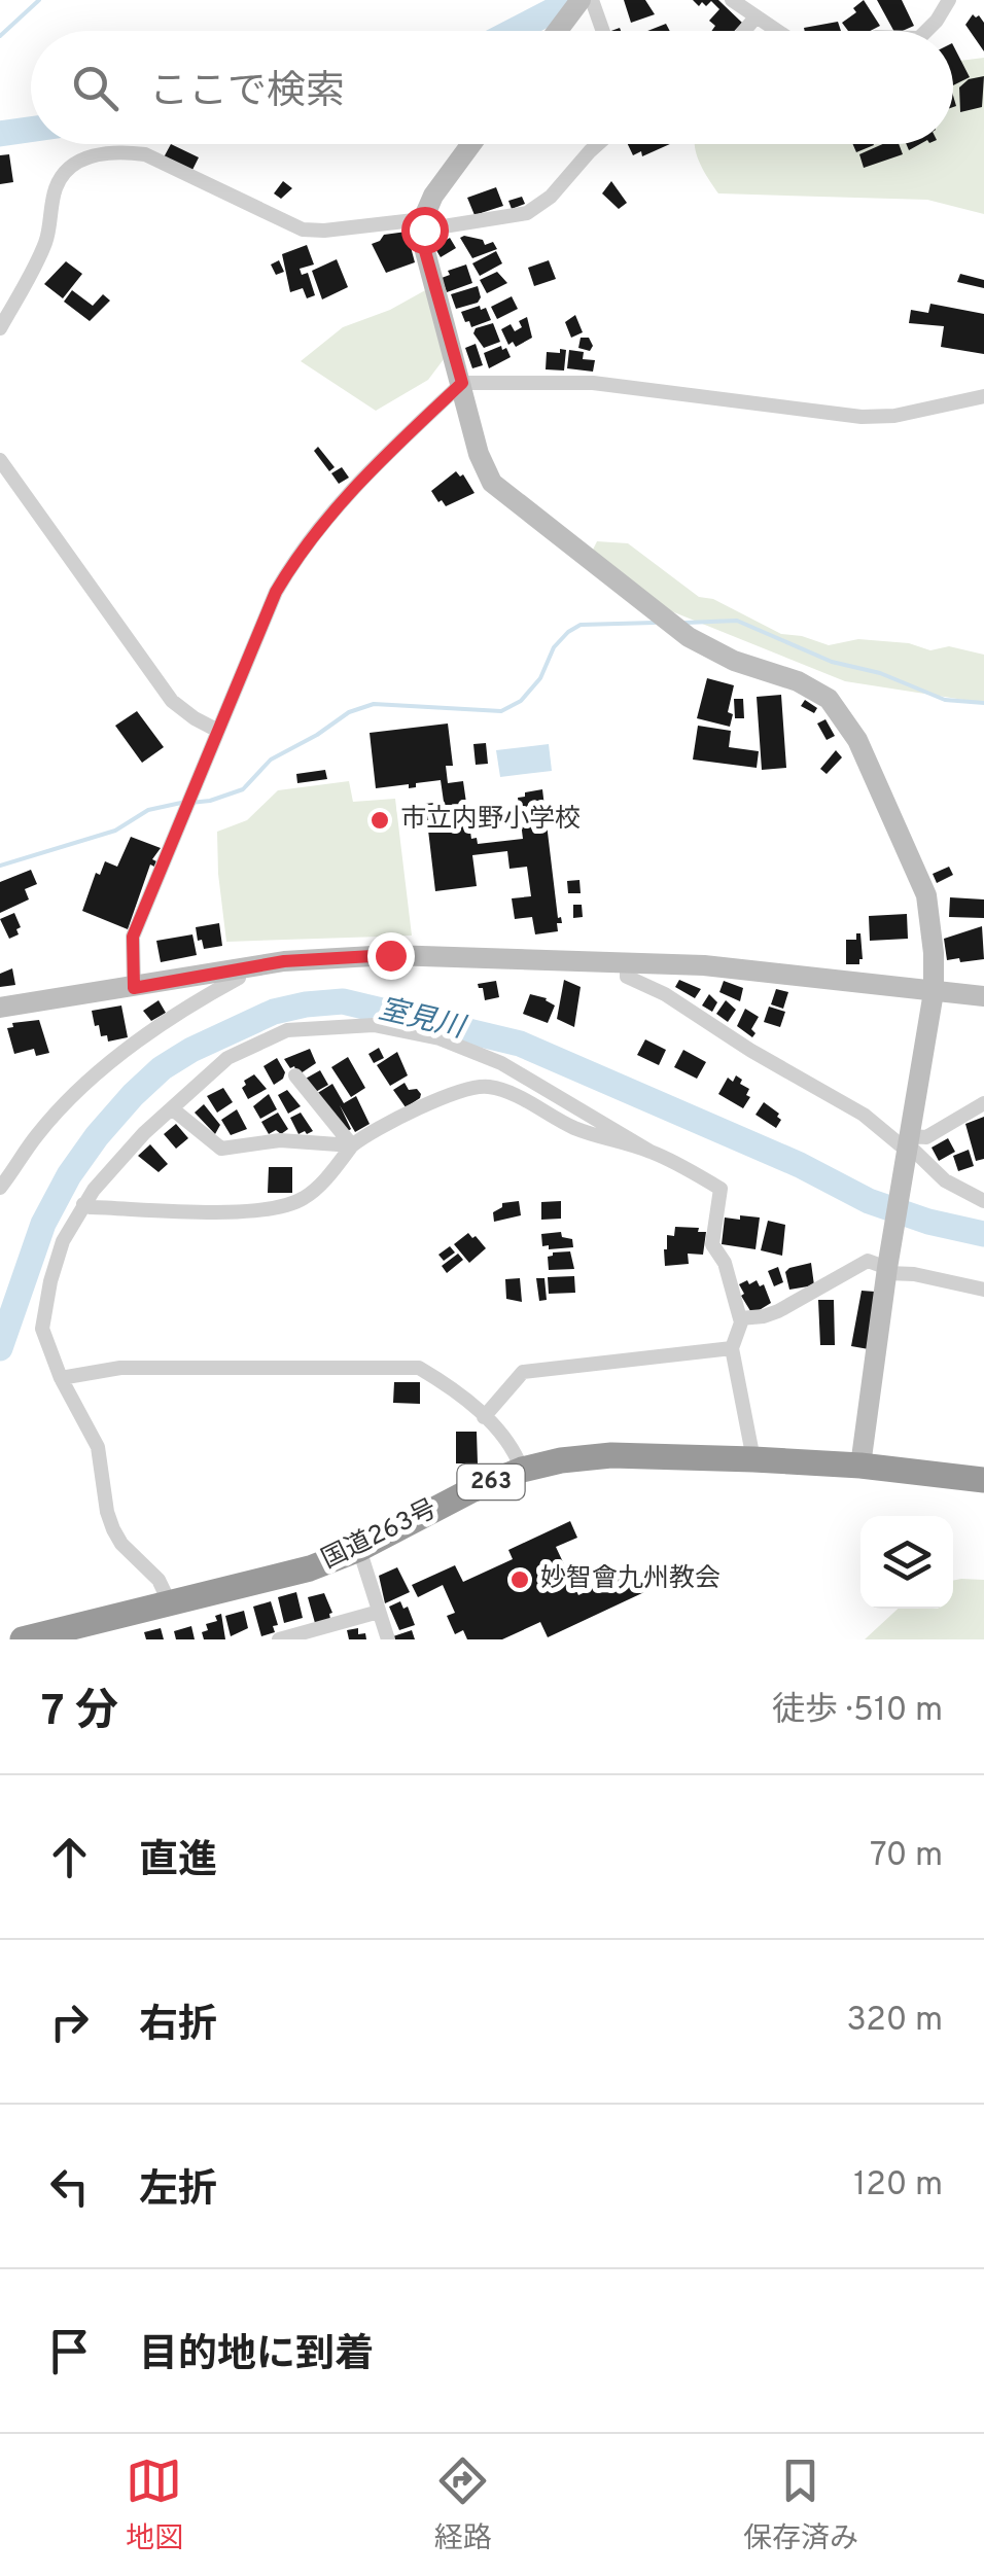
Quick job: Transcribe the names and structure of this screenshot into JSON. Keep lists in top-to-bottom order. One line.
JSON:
{"streets":{"highway":["263","国道263号"]},"water":["室見川"],"places":["市立内野小学校","妙智會九州教会"],"page":{"search":"ここで検索","heading":["7 分","徒歩 · 510 m"],"list":[["直進","70 m"],["右折","320 m"],["左折","120 m"],"目的地に到着"],"nav":["地図","経路","保存済み"]}}
